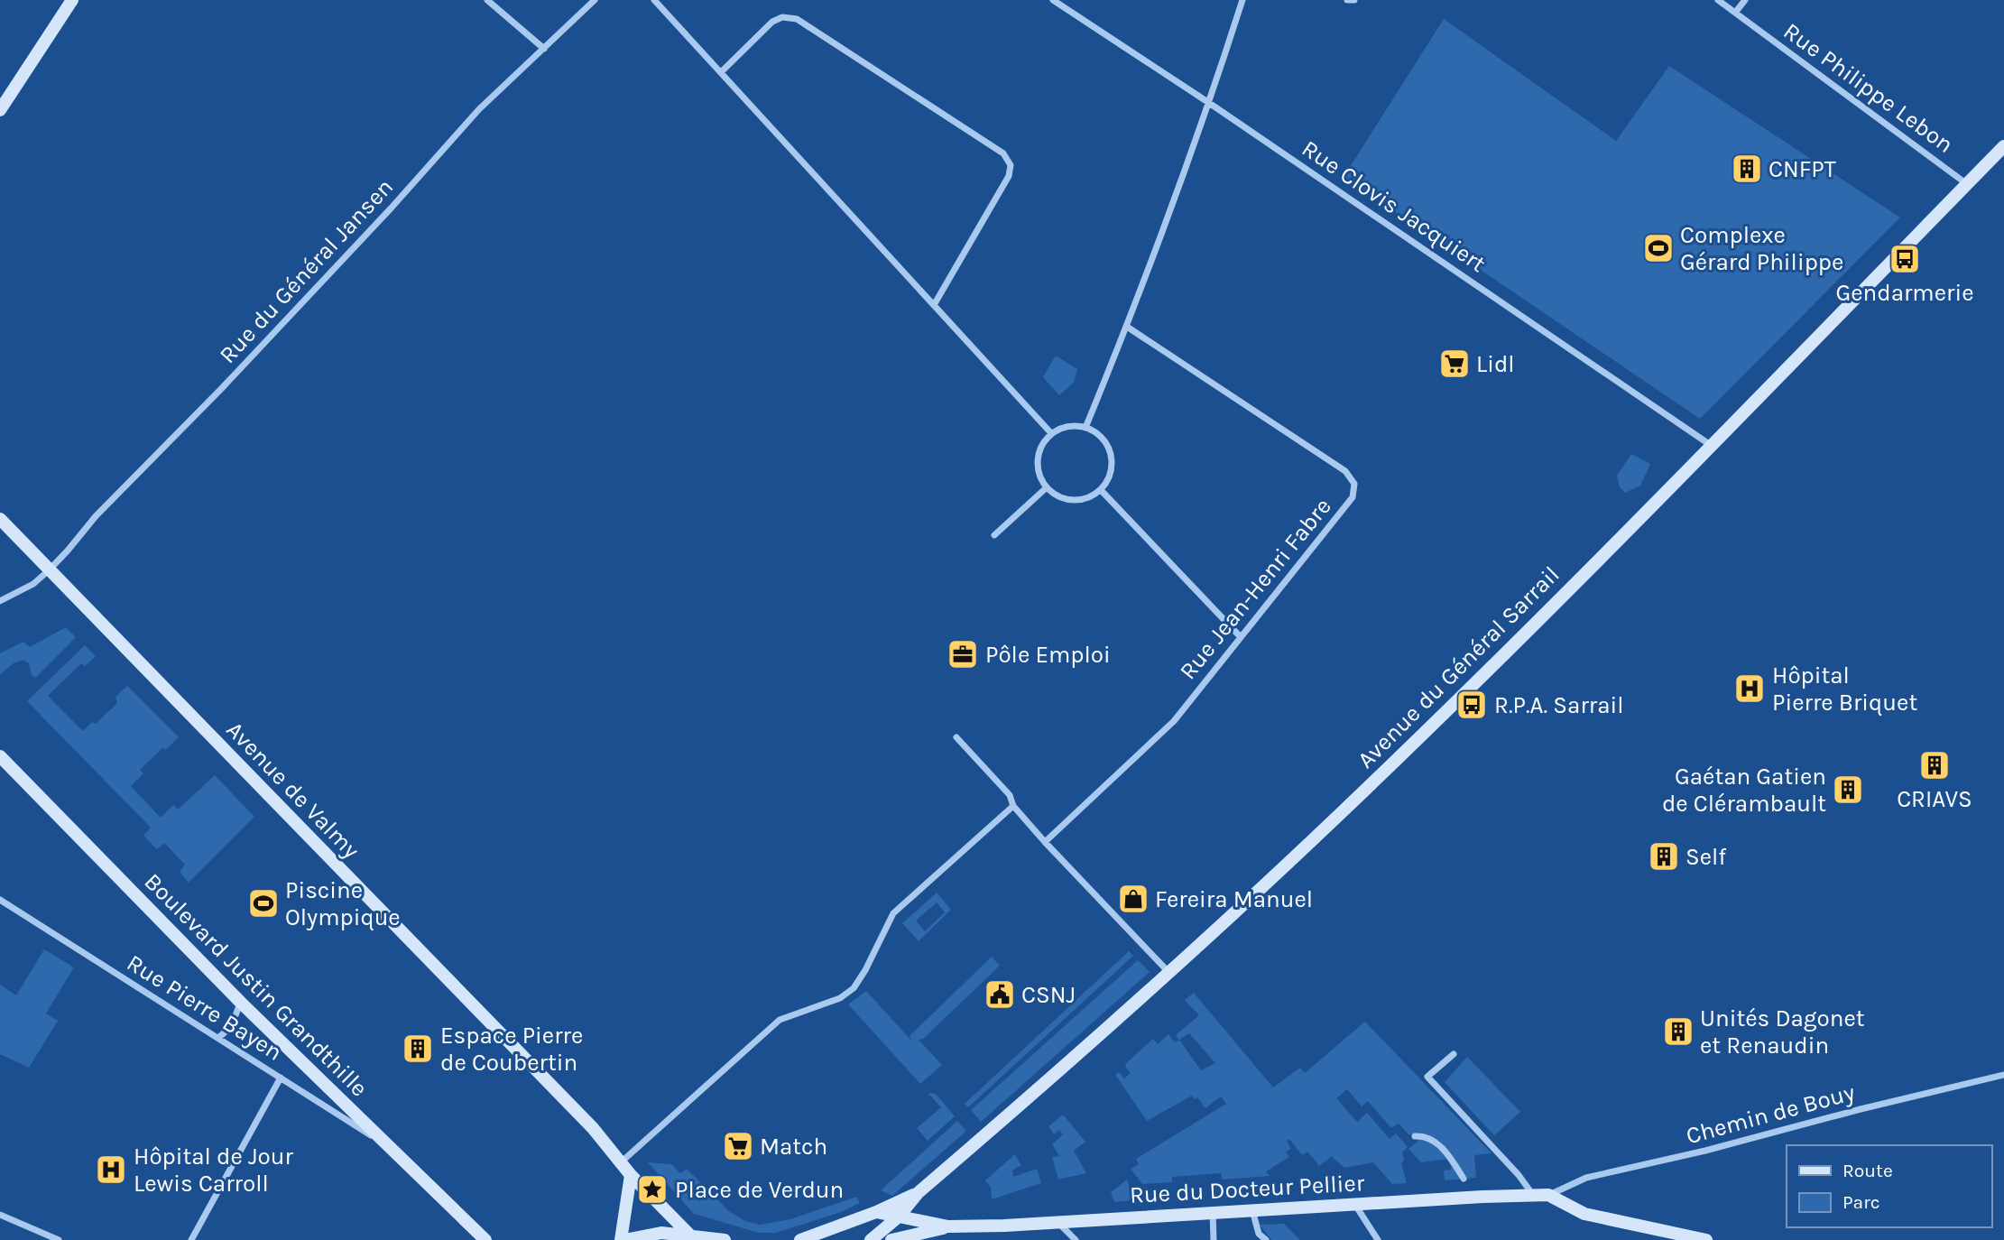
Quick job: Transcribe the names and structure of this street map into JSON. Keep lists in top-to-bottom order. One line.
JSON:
{"streets":{"main road":["Avenue du Général Sarrail","Avenue de Valmy","Boulevard Justin Grandthille","Rue du Docteur Pellier"],"street":["Rue Philippe Lebon","Rue Clovis Jacquiert","Rue du Général Jansen","Rue Jean-Henri Fabre","Rue Pierre Bayen","Chemin de Bouy"]},"crossings":[["Rue Philippe Lebon","Avenue du Général Sarrail"],["Rue Clovis Jacquiert","Avenue du Général Sarrail"],["Rue du Général Jansen","Avenue de Valmy"],["Avenue du Général Sarrail","Rue du Docteur Pellier"],["Boulevard Justin Grandthille","Rue Pierre Bayen"],["Chemin de Bouy","Rue du Docteur Pellier"]],"places":{"building":["CNFPT","CRIAVS","Gaétan Gatien de Clérambault","Self","Unités Dagonet et Renaudin","Espace Pierre de Coubertin"],"sports":["Complexe Gérard Philippe","Piscine Olympique"],"bus stop":["Gendarmerie","R.P.A. Sarrail"],"supermarket":["Lidl","Match"],"office":["Pôle Emploi"],"hospital":["Hôpital Pierre Briquet","Hôpital de Jour Lewis Carroll"],"shop":["Fereira Manuel"],"public building":["CSNJ"],"place":["Place de Verdun"]},"legend":["Route","Parc"]}
